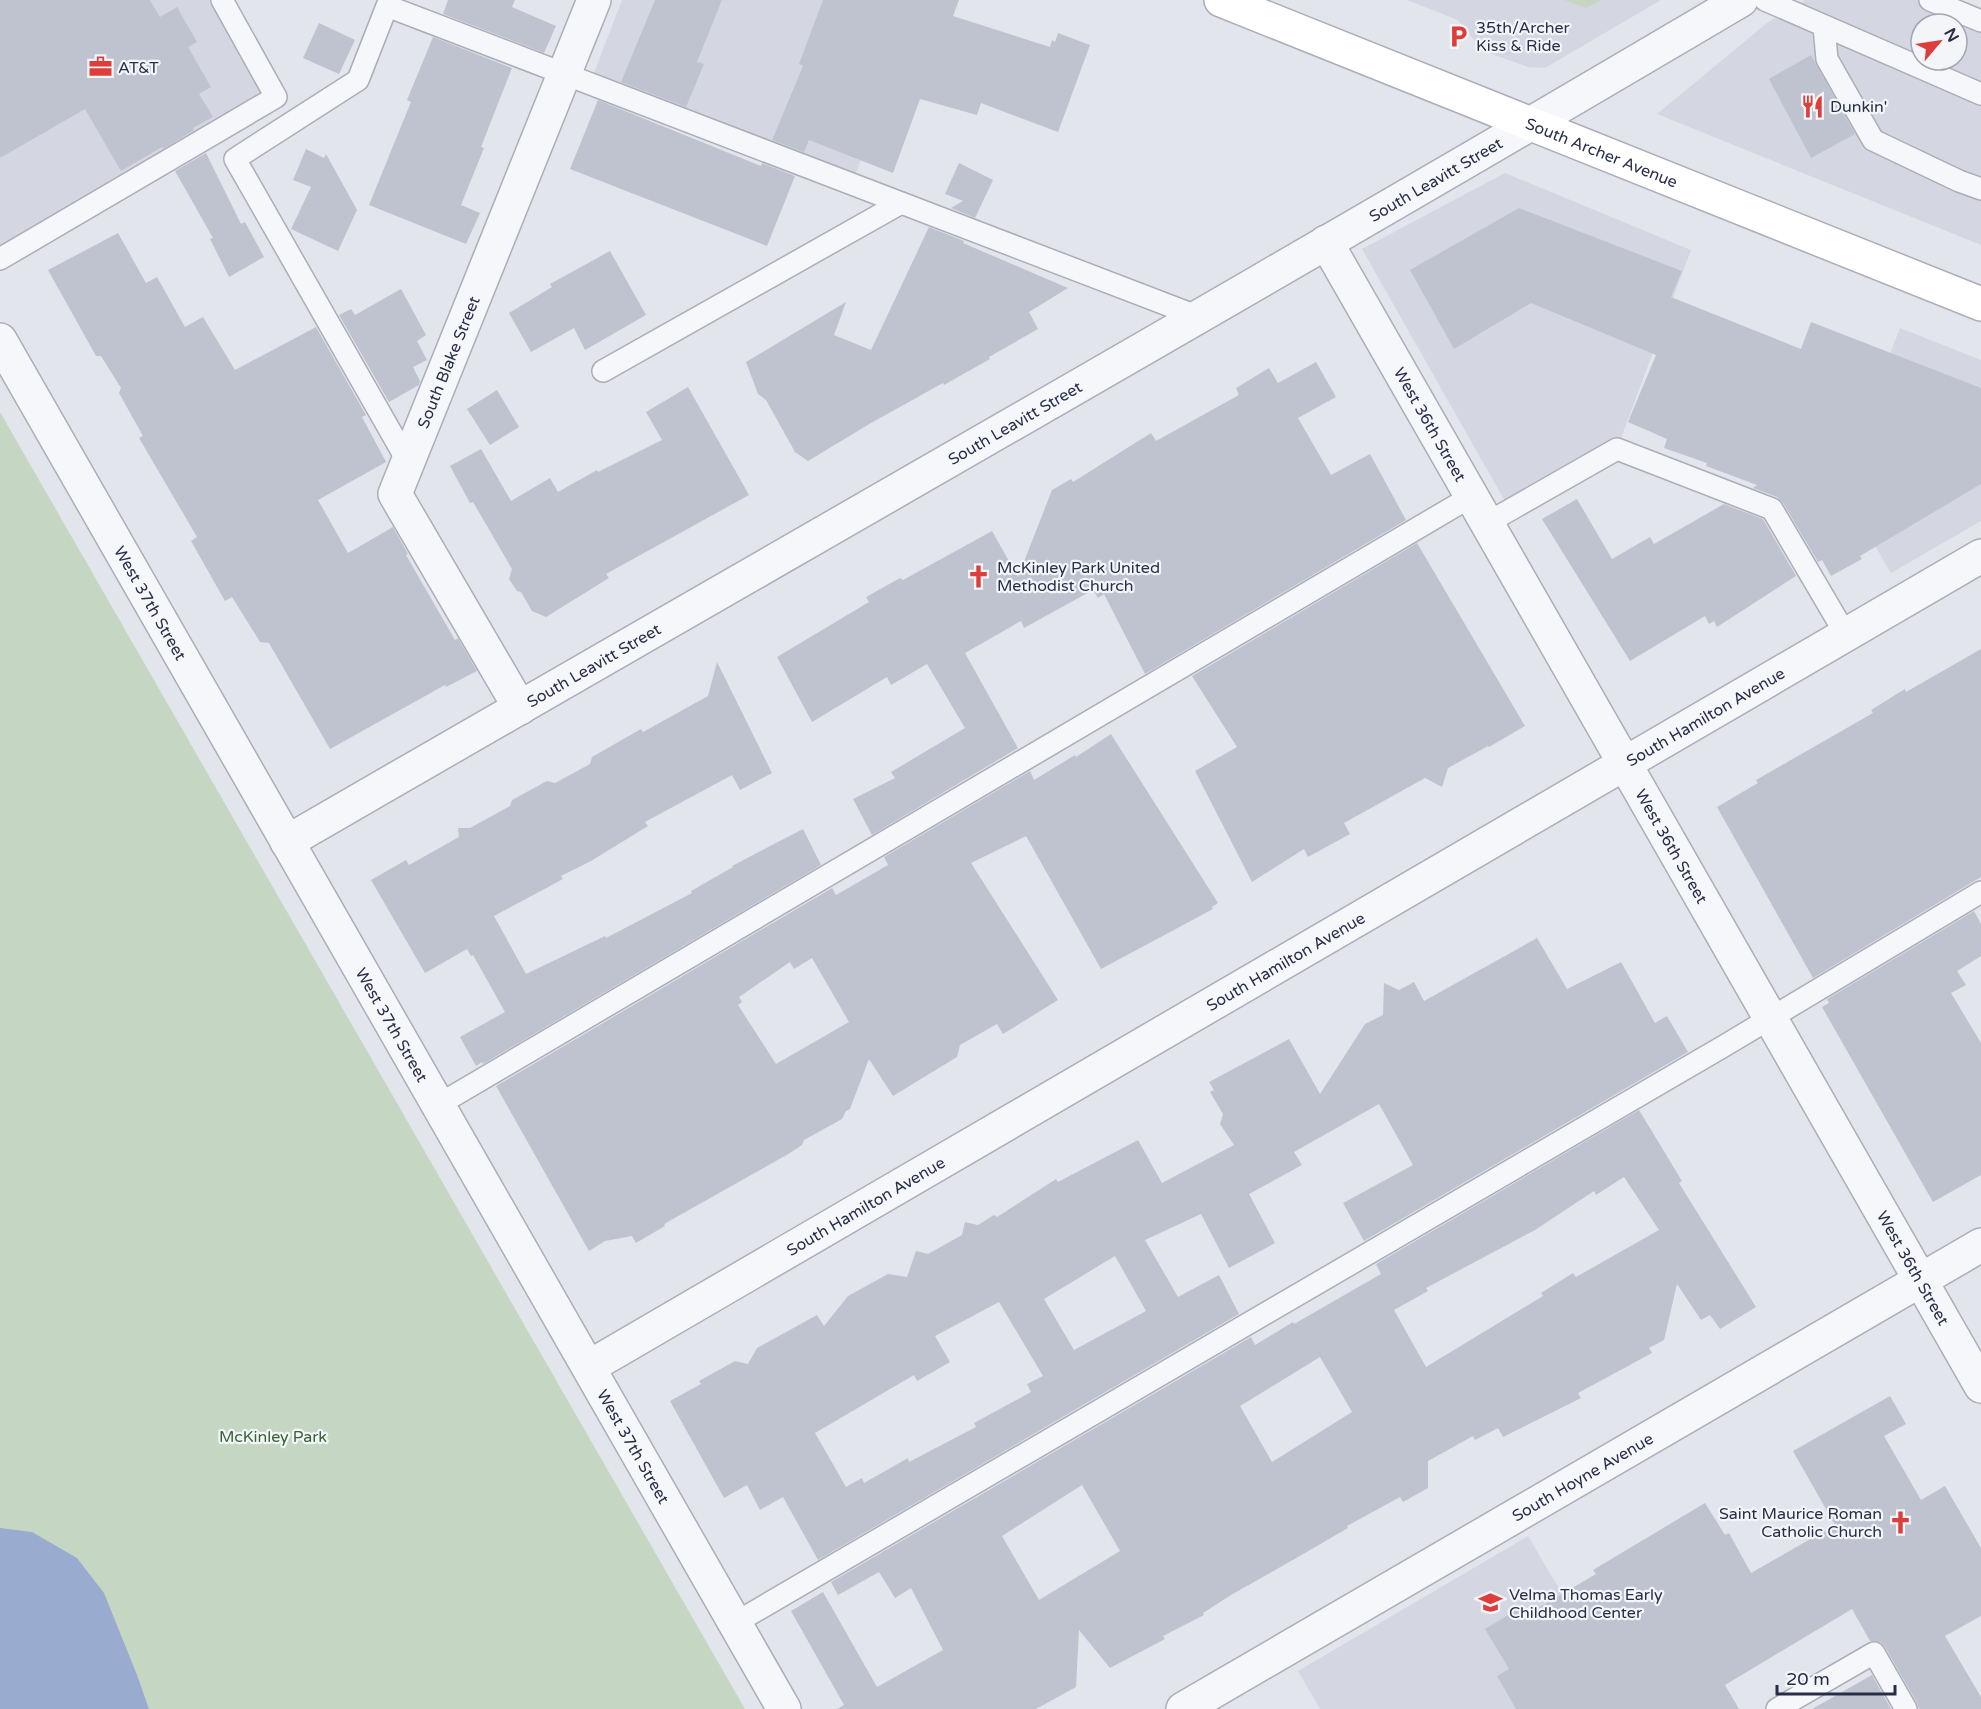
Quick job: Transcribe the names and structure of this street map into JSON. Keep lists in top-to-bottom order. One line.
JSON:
{"streets":{"main road":["South Archer Avenue"],"street":["South Leavitt Street","South Blake Street","West 36th Street","West 37th Street","South Hamilton Avenue","South Hoyne Avenue"]},"crossings":[["South Archer Avenue","South Leavitt Street"],["South Leavitt Street","South Blake Street"],["South Leavitt Street","West 36th Street"],["South Leavitt Street","West 37th Street"],["West 36th Street","South Hamilton Avenue"],["West 36th Street","South Hoyne Avenue"],["West 37th Street","South Hamilton Avenue"]],"parks":["McKinley Park"],"places":{"parking":["35th/Archer Kiss & Ride"],"office":["AT&T"],"restaurant":["Dunkin'"],"church":["McKinley Park United Methodist Church","Saint Maurice Roman Catholic Church"],"school or university":["Velma Thomas Early Childhood Center"]},"scale_bar":"20 m","north":"top right"}
